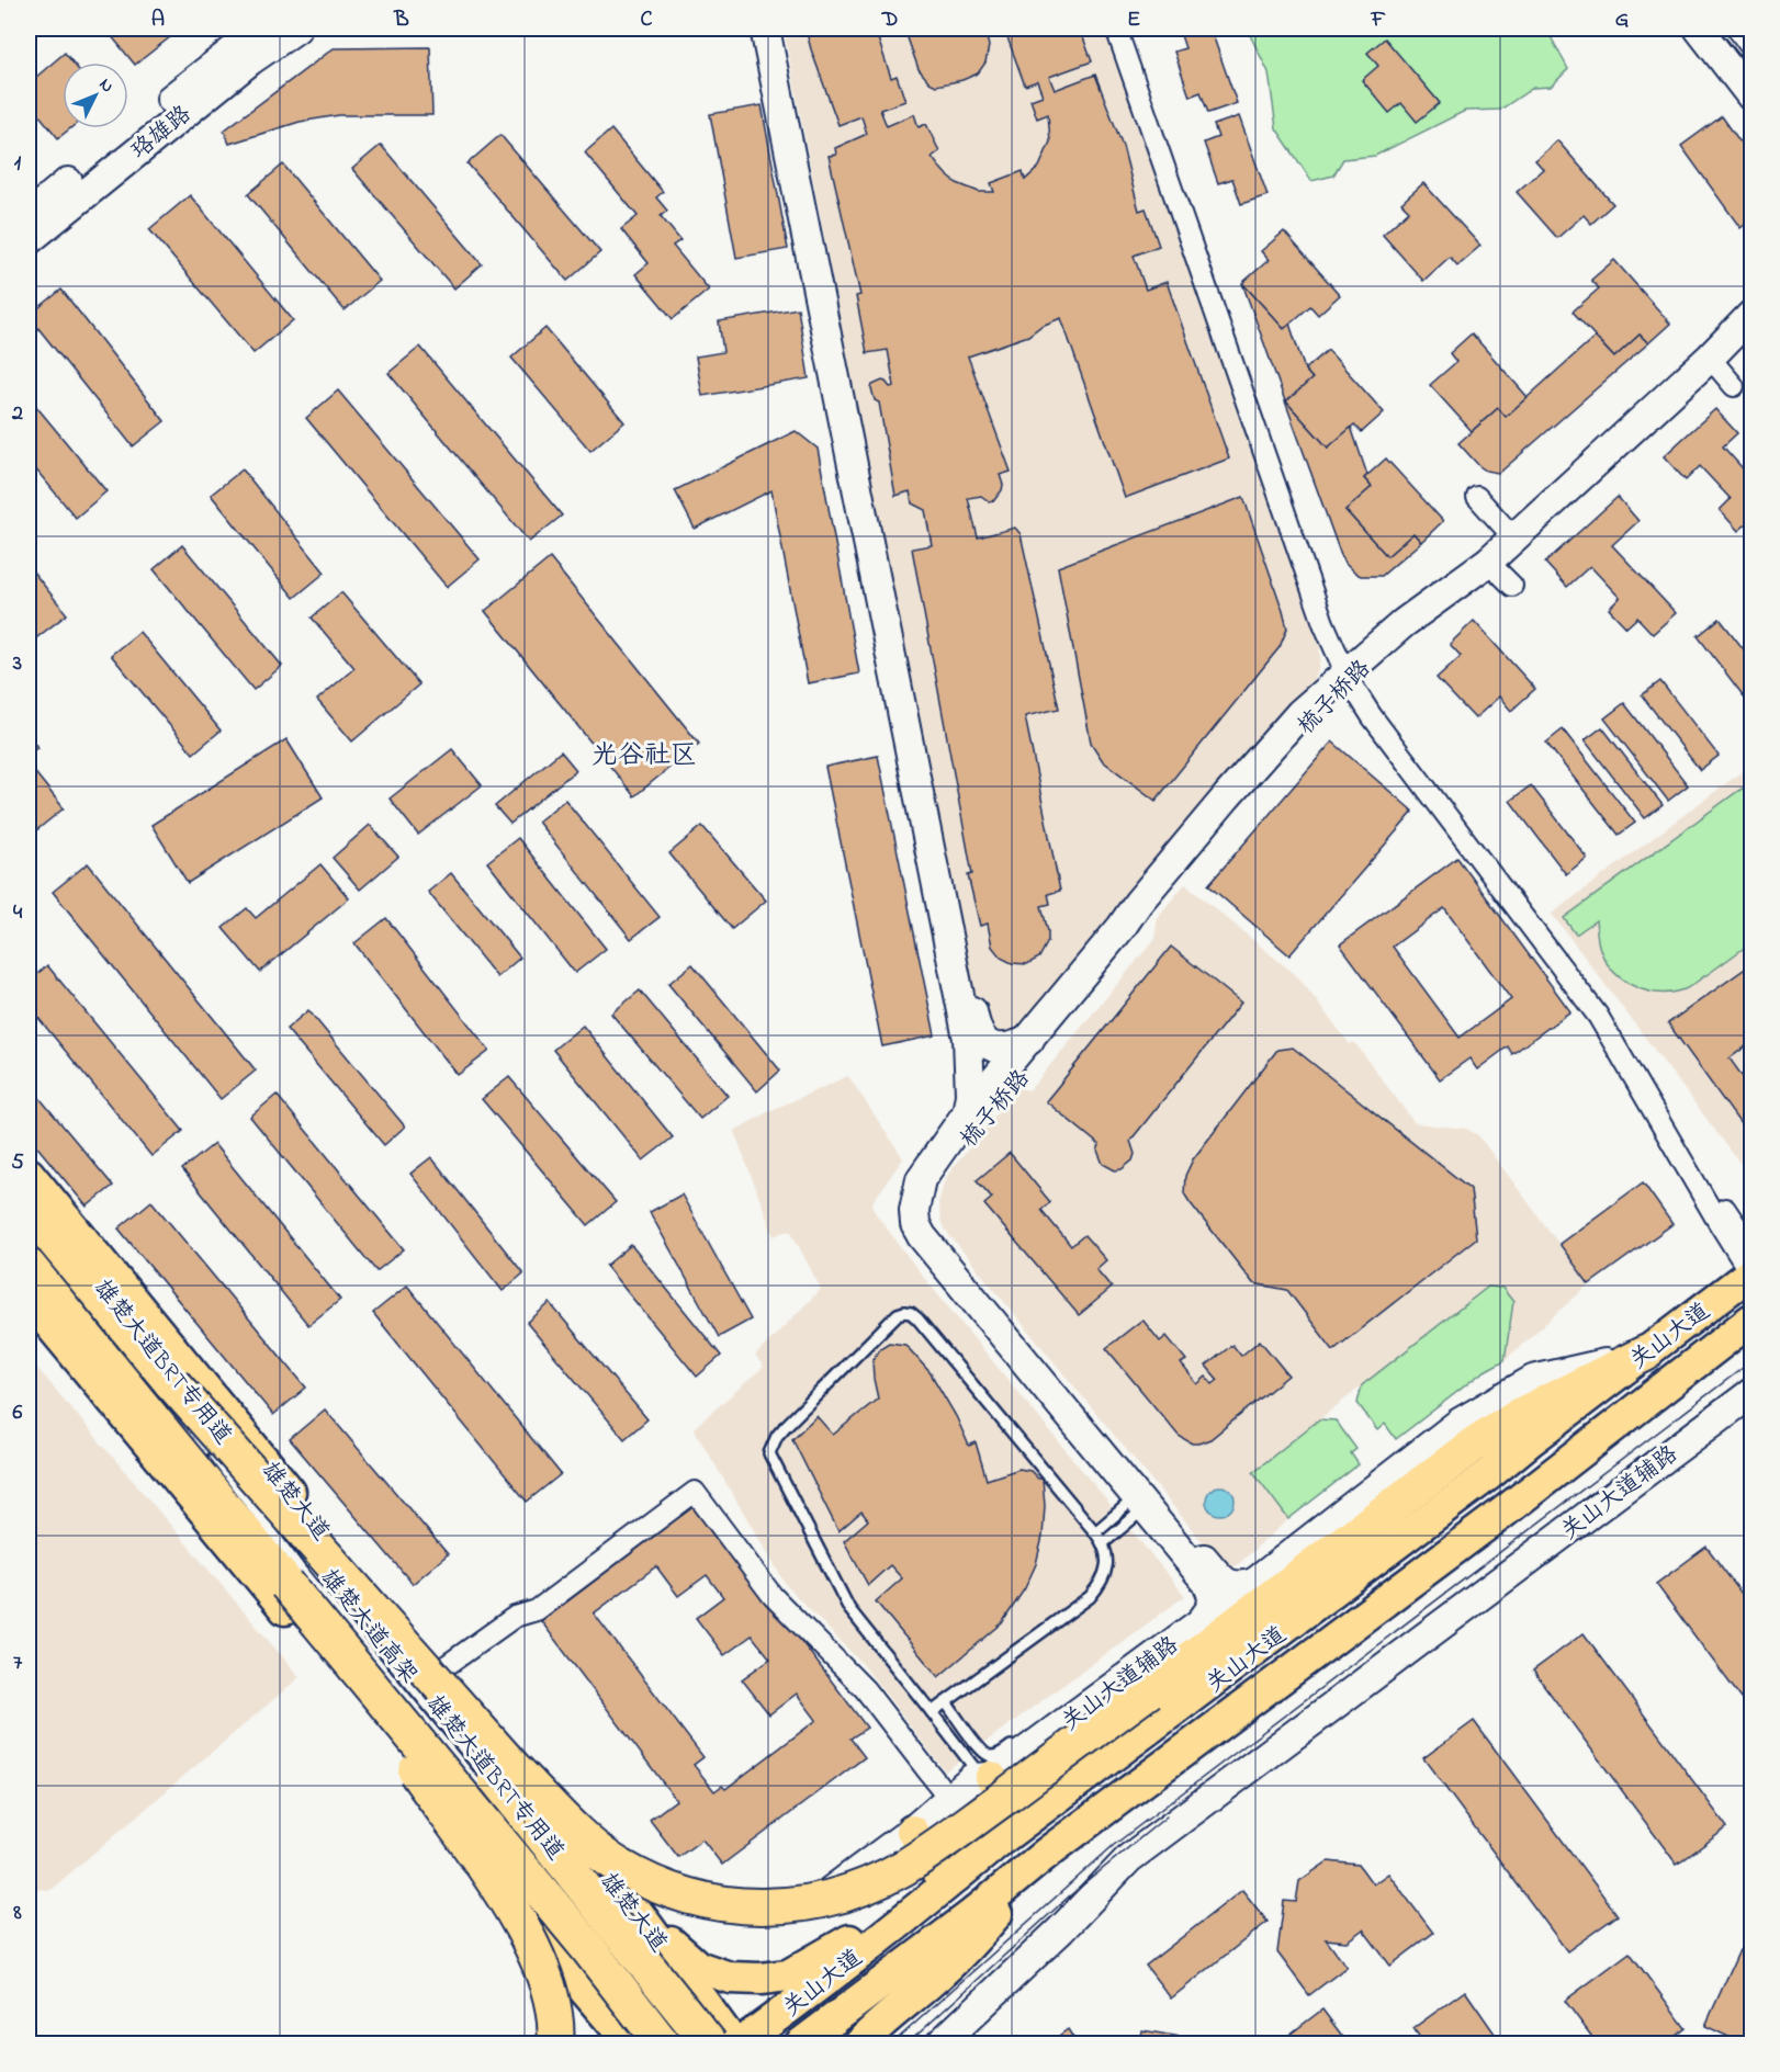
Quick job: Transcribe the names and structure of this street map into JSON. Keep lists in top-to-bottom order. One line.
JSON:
{"streets":{"highway":["雄楚大道高架"],"main road":["关山大道","雄楚大道"],"street":["珞雄路","梳子桥路","关山大道辅路"],"lane":["雄楚大道BRT专用道"]},"crossings":[["关山大道","关山大道辅路"],["关山大道","雄楚大道"],["雄楚大道BRT专用道","雄楚大道高架"],["关山大道辅路","雄楚大道"]],"districts":["光谷社区"],"north":"top right","grid":{"columns":["A","B","C","D","E","F","G"],"rows":["1","2","3","4","5","6","7","8"]}}
